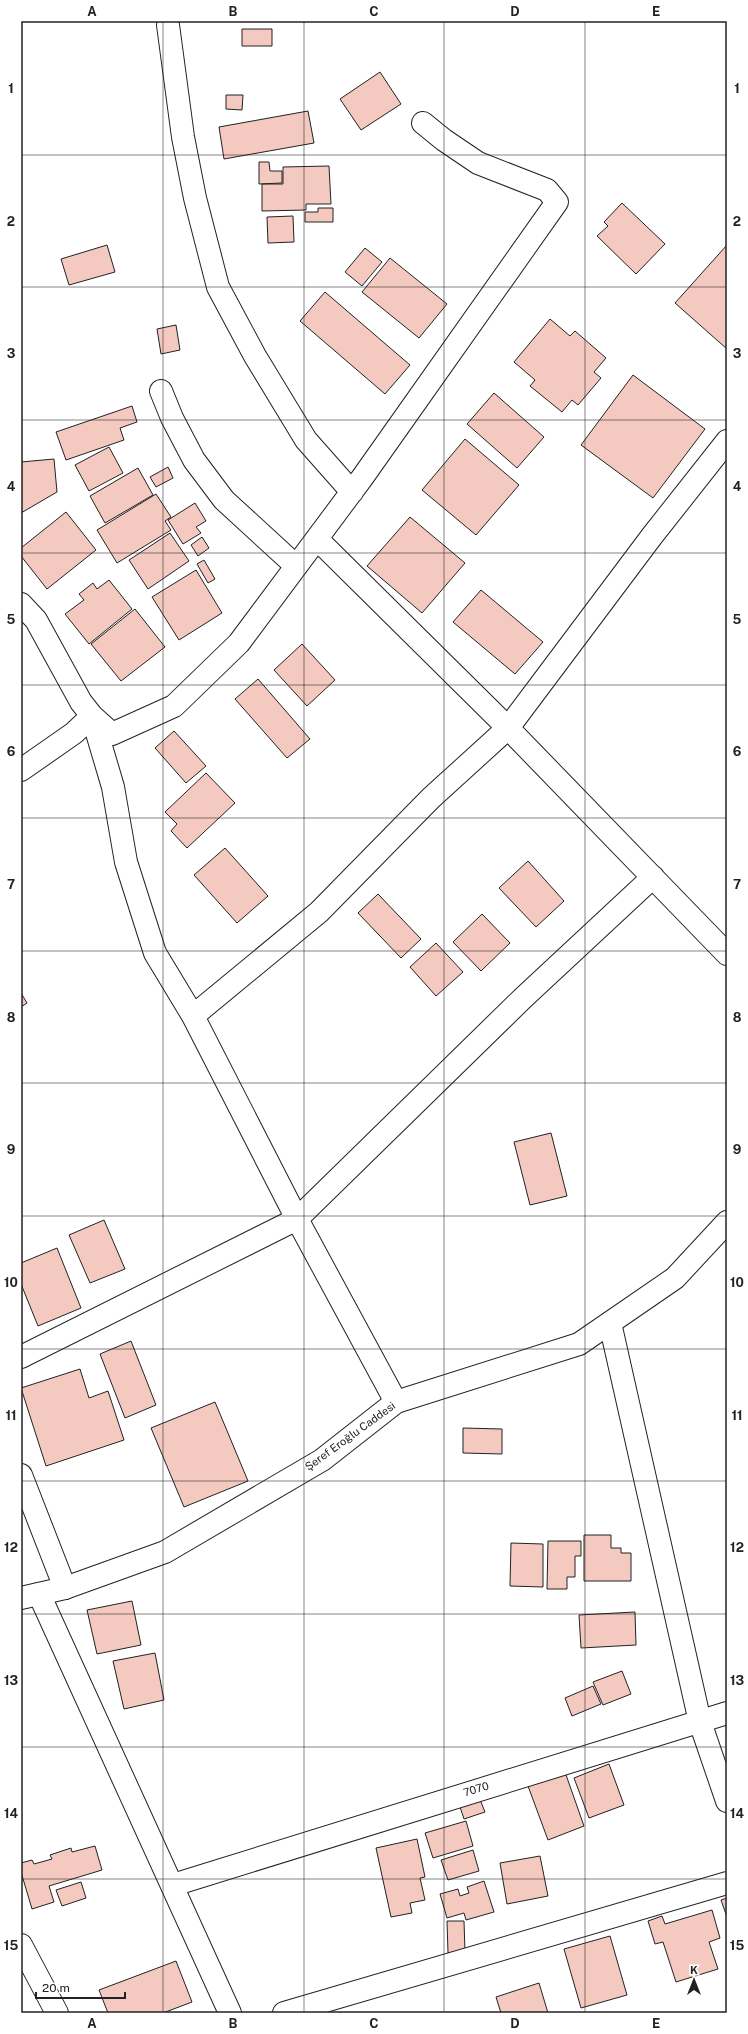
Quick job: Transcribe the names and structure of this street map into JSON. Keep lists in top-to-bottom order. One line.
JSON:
{"streets":{"street":["Şeref Eroğlu Caddesi","7070"]},"scale_bar":"20 m","north":"top","grid":{"columns":["A","B","C","D","E"],"rows":["1","2","3","4","5","6","7","8","9","10","11","12","13","14","15"]}}
